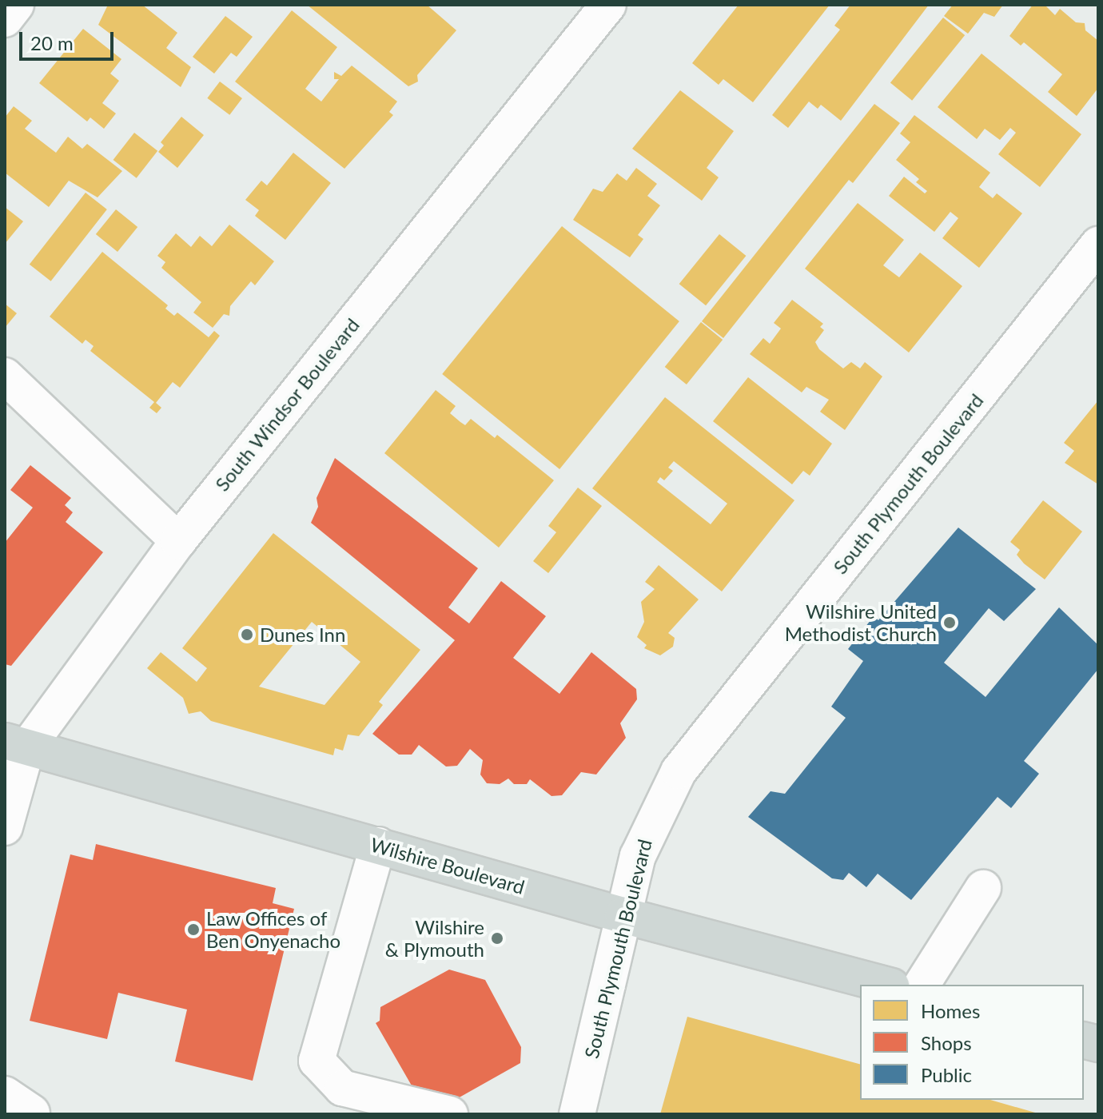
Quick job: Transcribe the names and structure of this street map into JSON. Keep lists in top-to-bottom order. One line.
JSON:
{"streets":{"main road":["Wilshire Boulevard"],"street":["South Windsor Boulevard","South Plymouth Boulevard"]},"crossings":[["South Windsor Boulevard","Wilshire Boulevard"],["South Plymouth Boulevard","Wilshire Boulevard"]],"places":["Wilshire United Methodist Church","Dunes Inn","Law Offices of Ben Onyenacho","Wilshire & Plymouth"],"legend":["Homes","Shops","Public"],"scale_bar":"20 m"}
